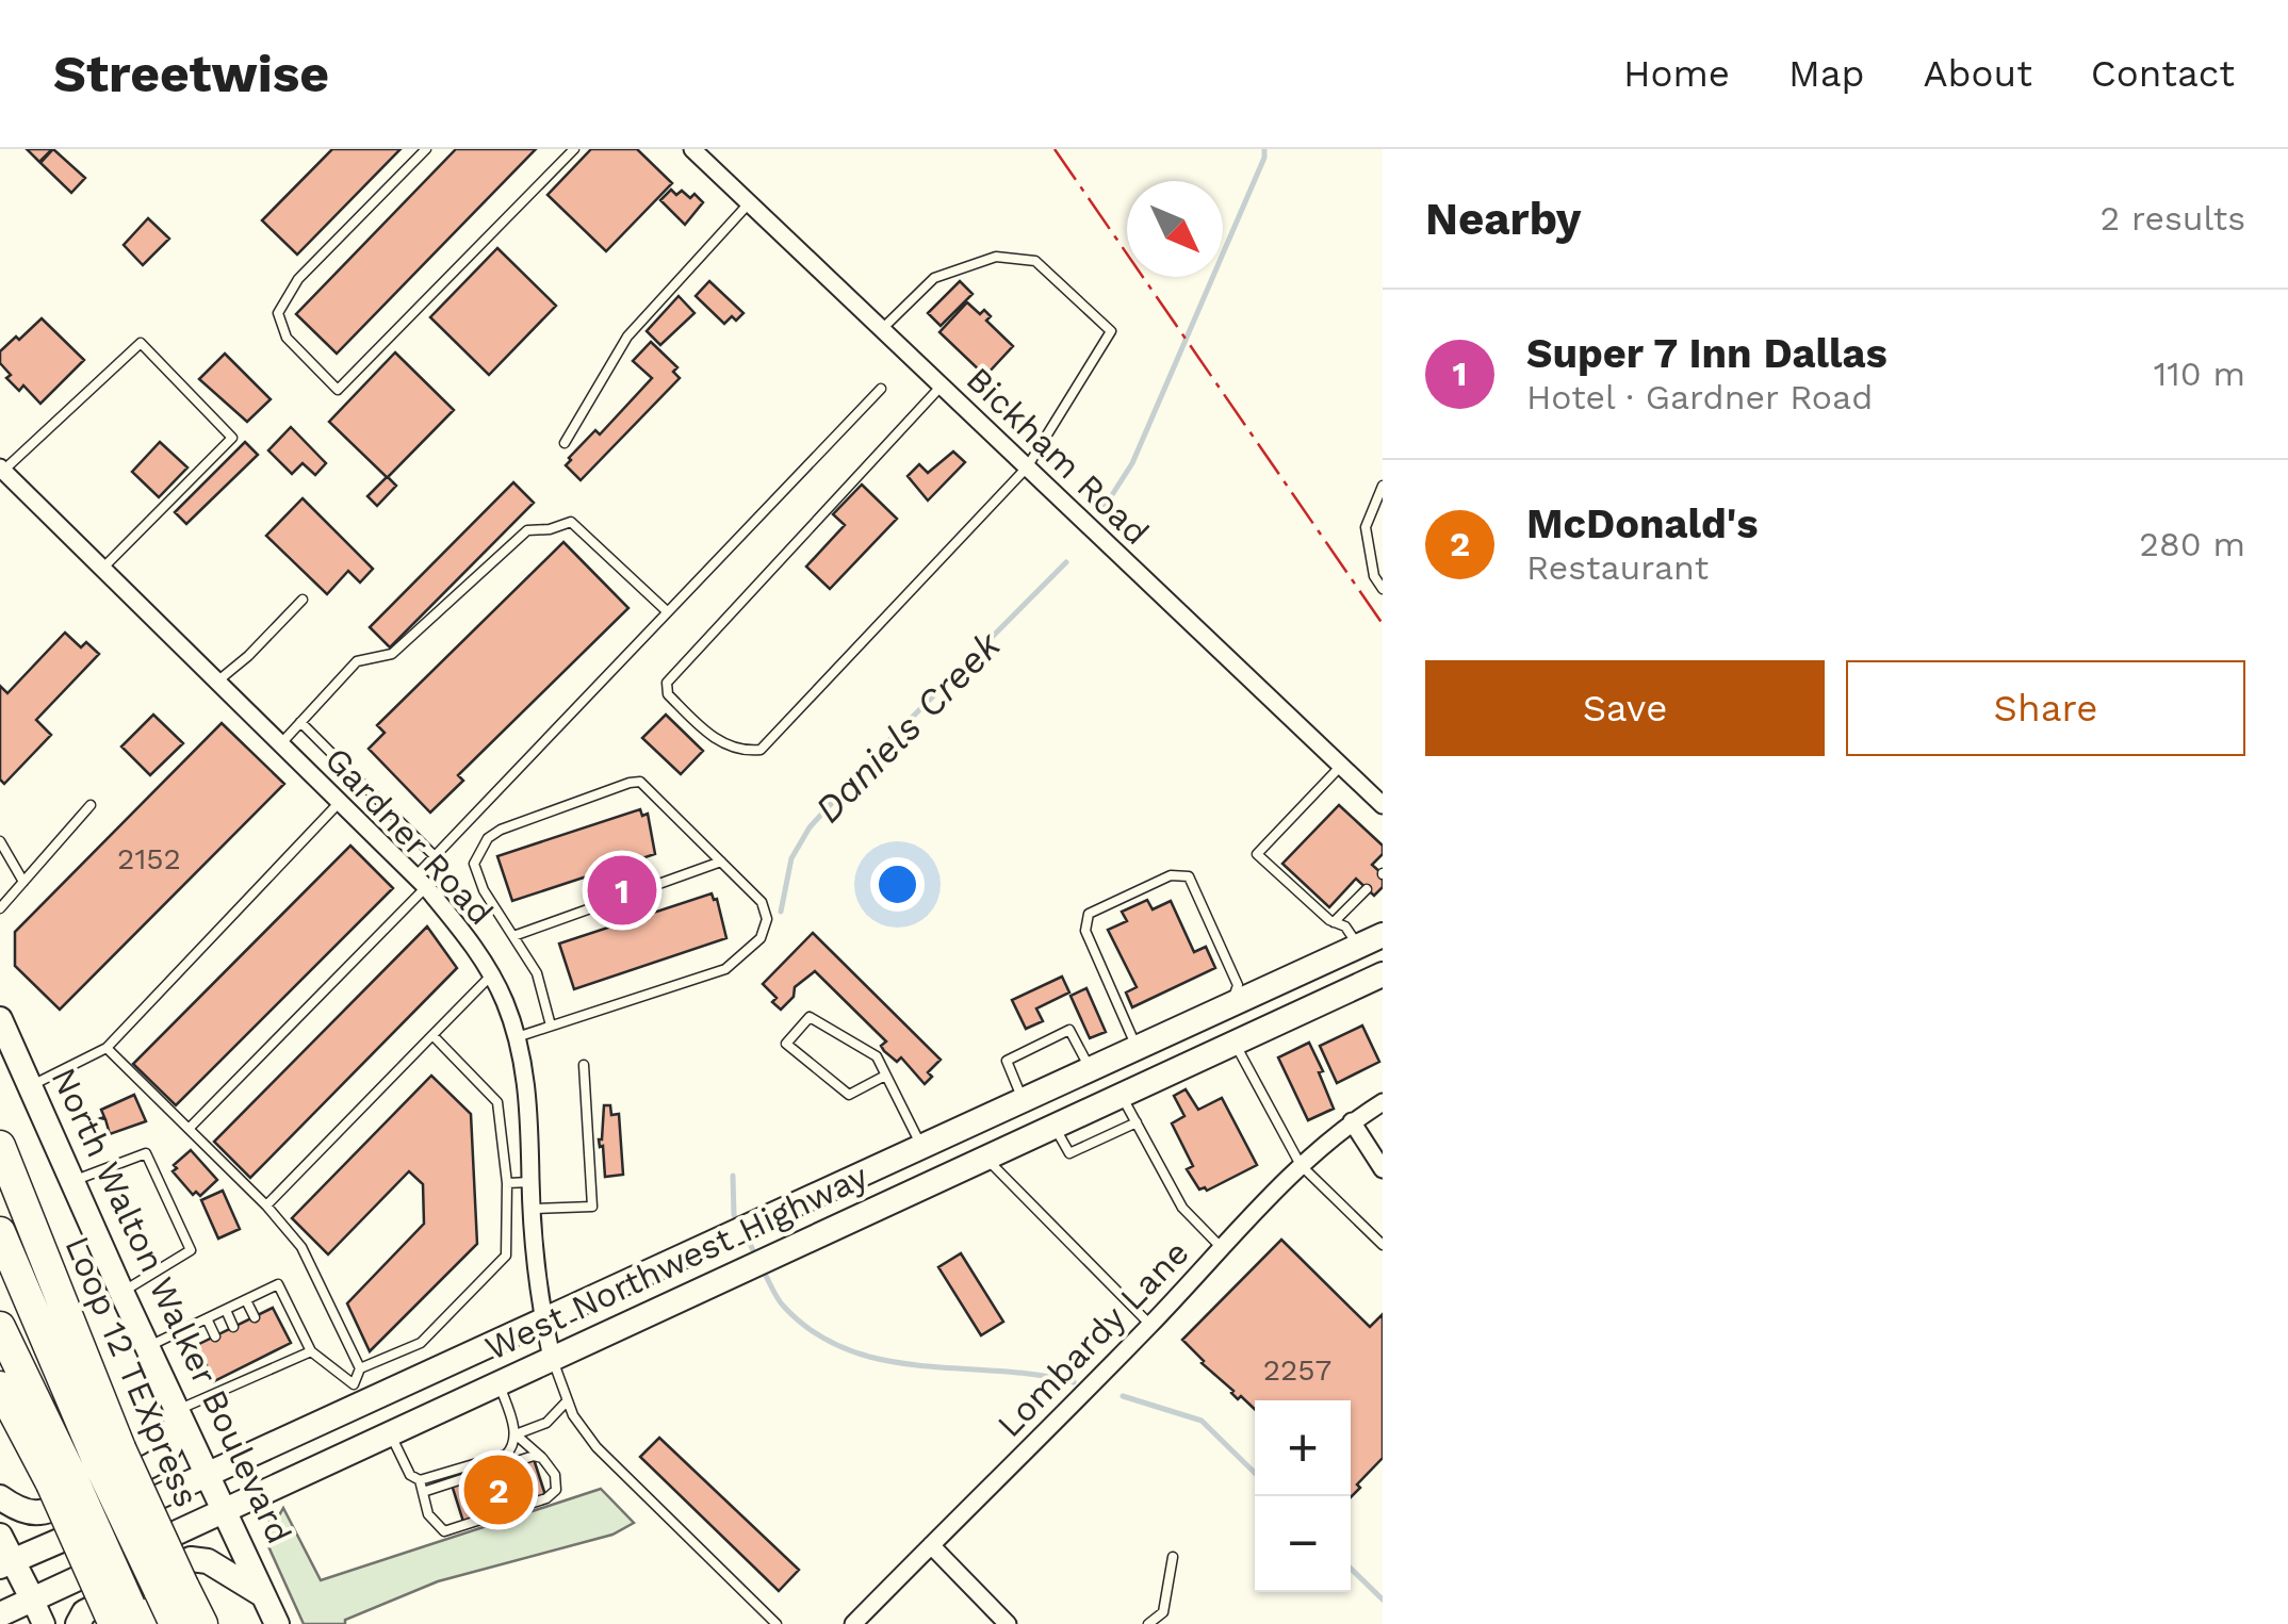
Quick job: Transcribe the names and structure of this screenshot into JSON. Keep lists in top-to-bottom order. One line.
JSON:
{"streets":{"highway":["Loop 12 TEXpress"],"main road":["West Northwest Highway","North Walton Walker Boulevard"],"street":["Bickham Road","Gardner Road","Lombardy Lane"]},"crossings":[["Gardner Road","West Northwest Highway"],["West Northwest Highway","North Walton Walker Boulevard"]],"water":["Daniels Creek"],"house_numbers":["2152","2257"],"north":"bottom right","page":{"header":"Streetwise","nav":["Home","Map","About","Contact"],"heading":["Nearby","2 results"],"list":[{"mark":"1","name":"Super 7 Inn Dallas","note":"Hotel · Gardner Road","value":"110 m"},{"mark":"2","name":"McDonald's","note":"Restaurant","value":"280 m"}],"buttons":["Save","Share"],"pins":["1","2"],"map_buttons":["+","−"]}}
